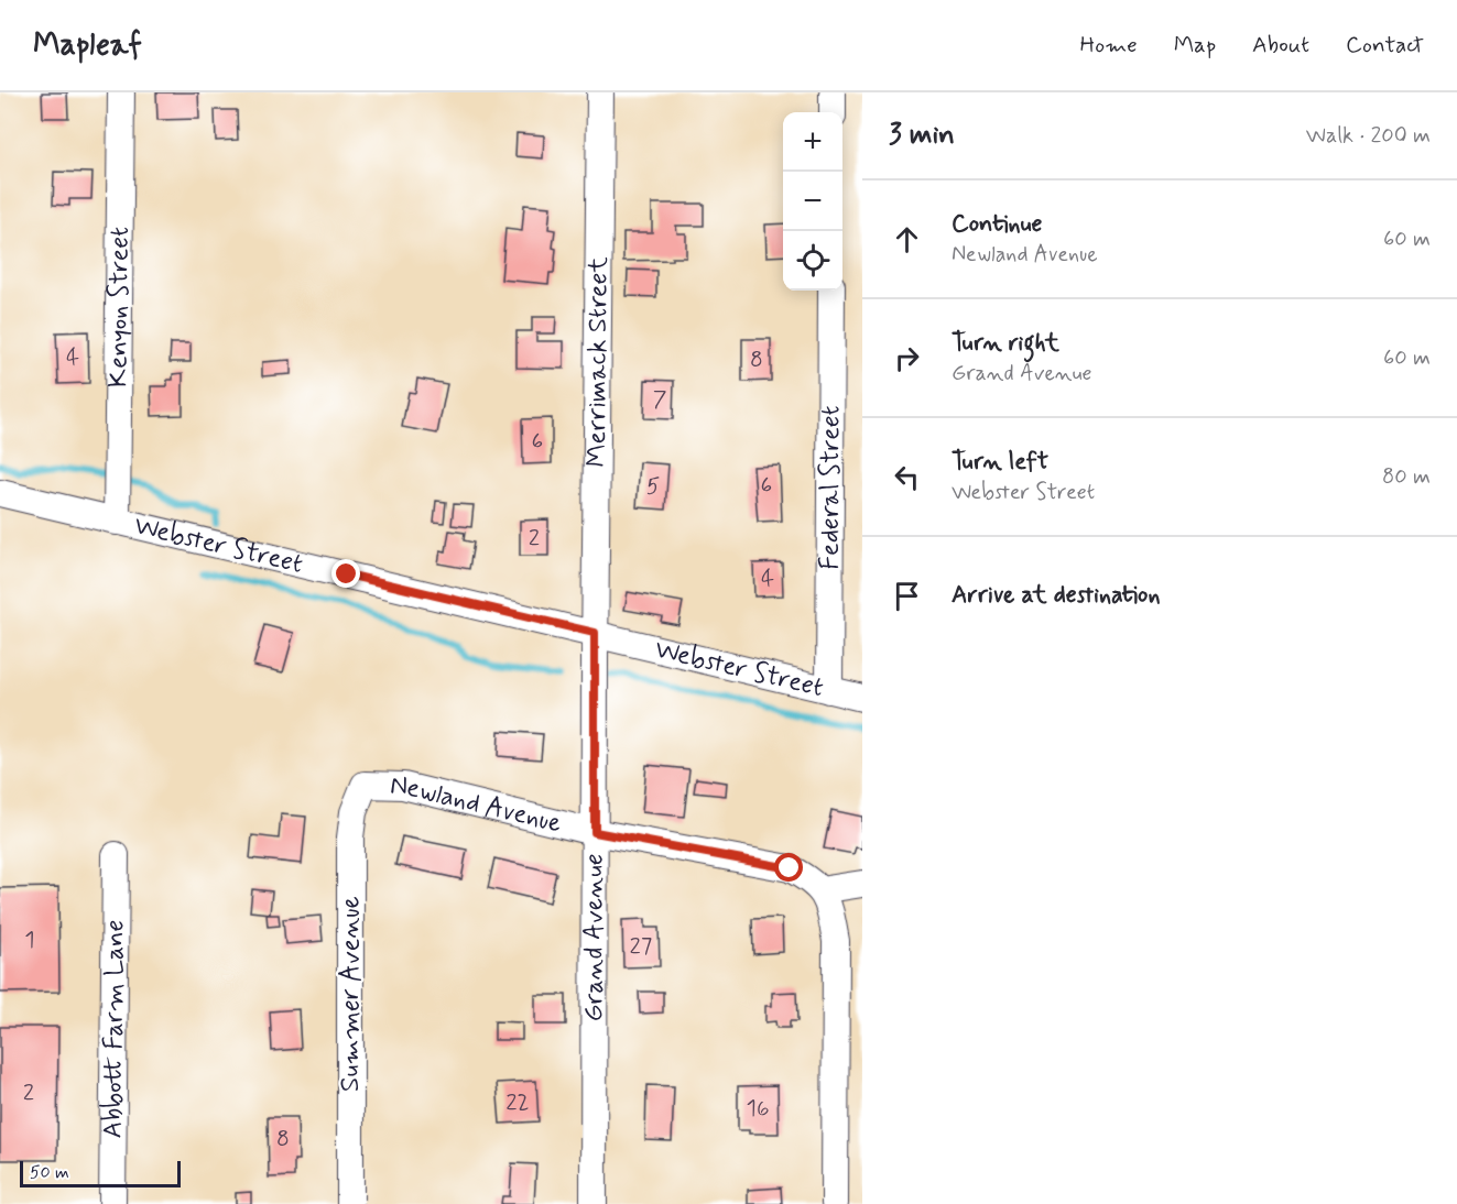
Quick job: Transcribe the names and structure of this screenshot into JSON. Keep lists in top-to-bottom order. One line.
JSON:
{"streets":{"street":["Kenyon Street","Merrimack Street","Federal Street","Webster Street","Newland Avenue","Grand Avenue","Summer Avenue","Abbott Farm Lane"]},"crossings":[["Kenyon Street","Webster Street"],["Merrimack Street","Webster Street"],["Merrimack Street","Grand Avenue"],["Federal Street","Webster Street"],["Webster Street","Grand Avenue"],["Newland Avenue","Grand Avenue"],["Newland Avenue","Summer Avenue"]],"house_numbers":["4","8","7","6","6","5","2","4","1","27","2","22","16","8"],"scale_bar":"50 m","page":{"header":"Mapleaf","nav":["Home","Map","About","Contact"],"heading":["3 min","Walk · 200 m"],"map_buttons":["+","−"],"list":[["Continue","Newland Avenue","60 m"],["Turn right","Grand Avenue","60 m"],["Turn left","Webster Street","80 m"],"Arrive at destination"],"scale":"50 m"}}
